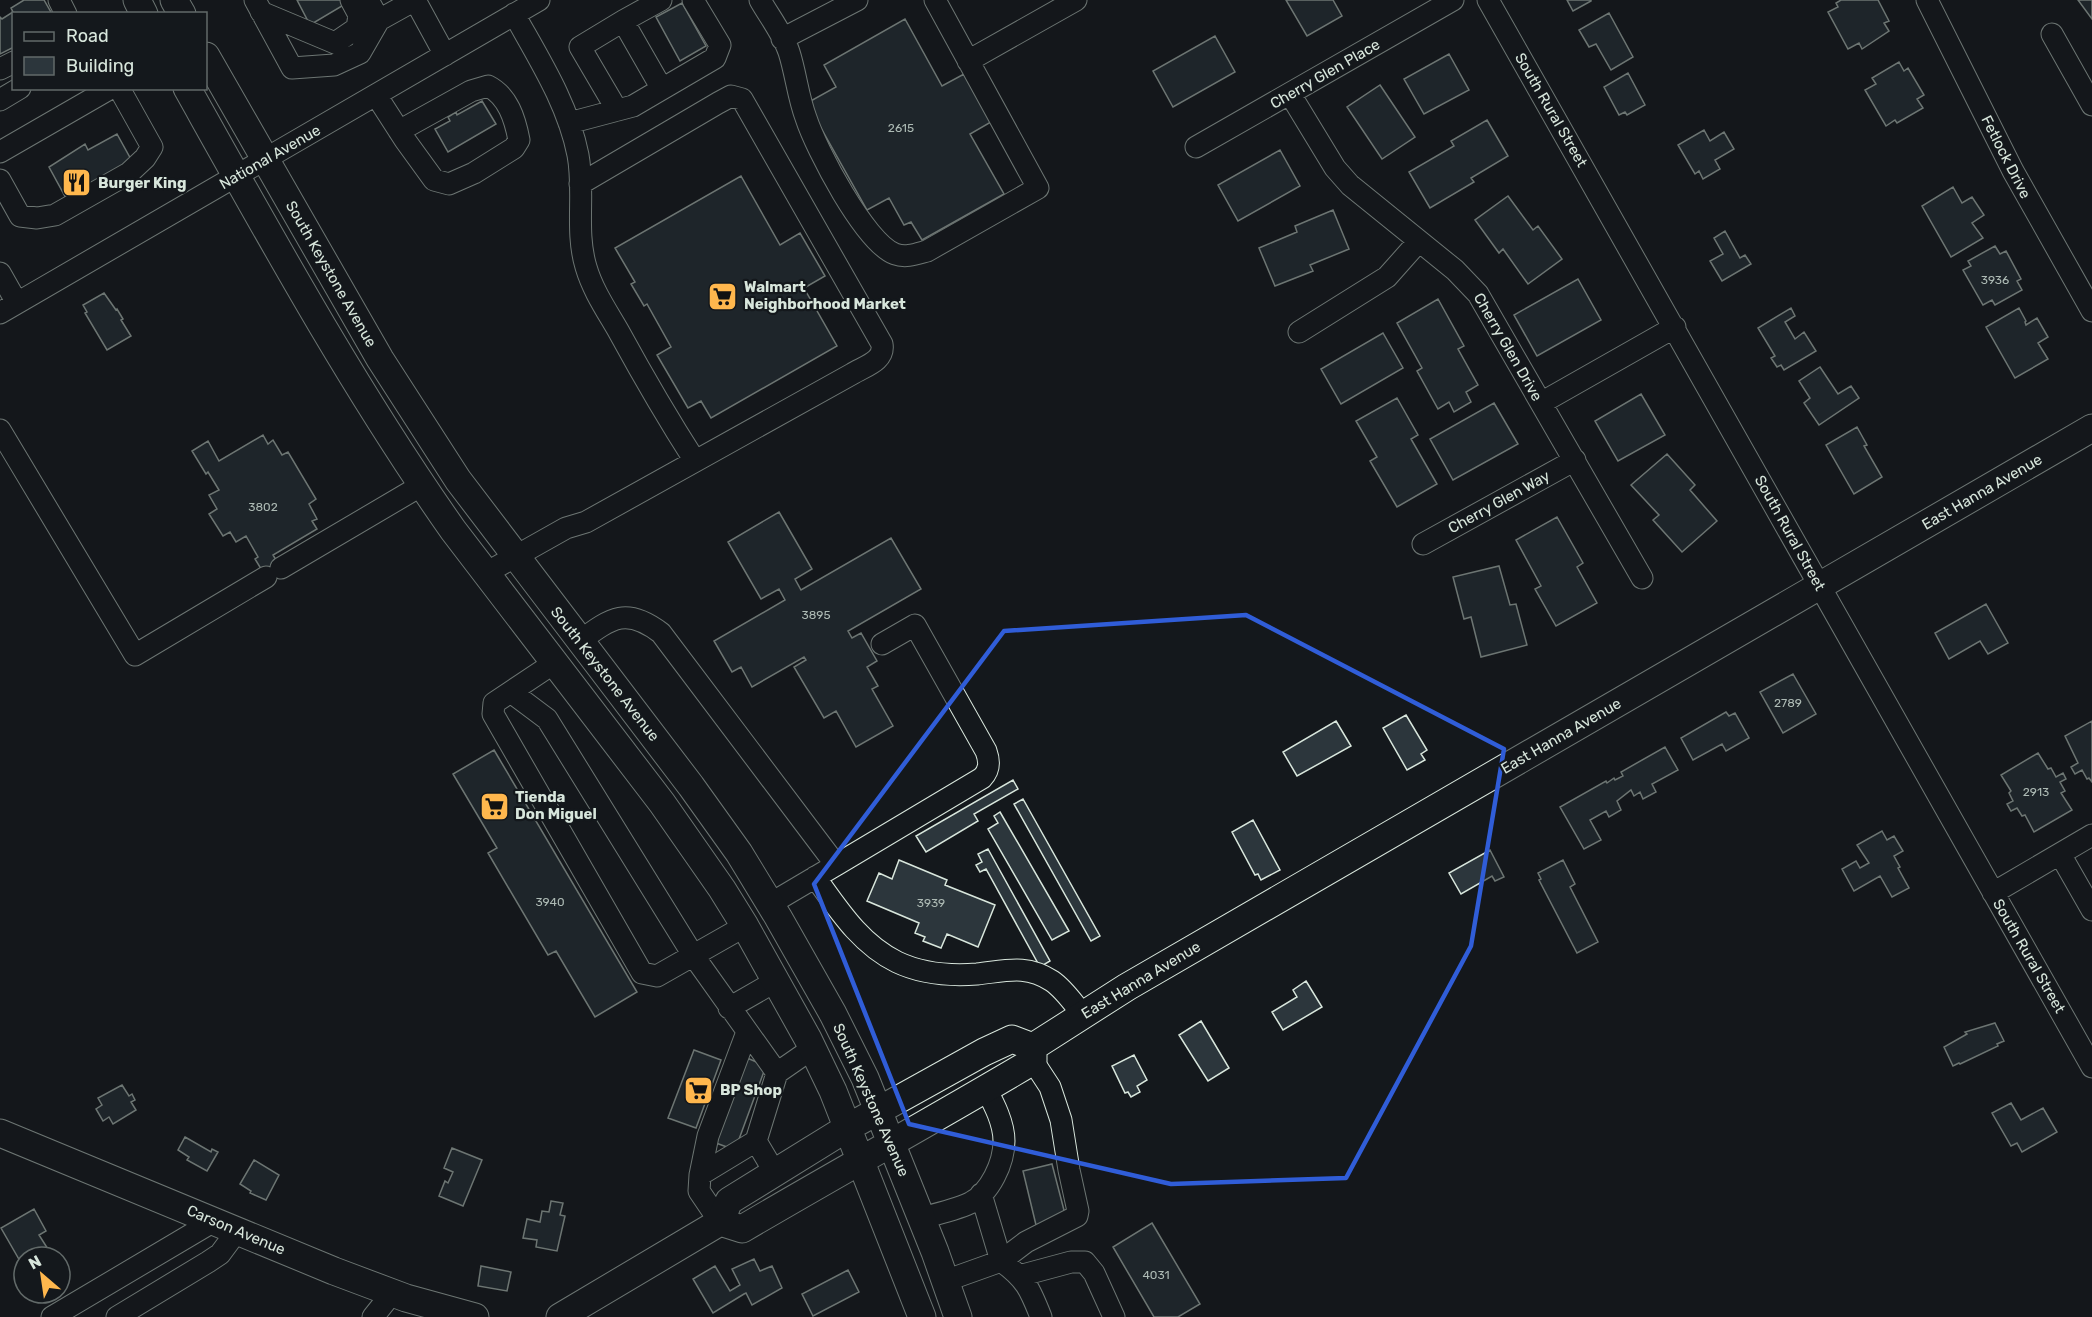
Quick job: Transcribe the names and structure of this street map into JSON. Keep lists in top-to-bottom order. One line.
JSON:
{"streets":{"main road":["South Keystone Avenue","East Hanna Avenue","Carson Avenue"],"street":["Cherry Glen Place","South Rural Street","National Avenue","Fetlock Drive","Cherry Glen Drive","Cherry Glen Way"]},"crossings":[["Cherry Glen Place","Cherry Glen Drive"],["South Rural Street","East Hanna Avenue"],["National Avenue","South Keystone Avenue"],["South Keystone Avenue","East Hanna Avenue"],["Cherry Glen Drive","Cherry Glen Way"]],"places":{"restaurant":["Burger King"],"supermarket":["Walmart Neighborhood Market","Tienda Don Miguel","BP Shop"]},"house_numbers":["2615","3936","3802","3895","2789","2913","3940","3939","4031"],"legend":["Road","Building"],"north":"top left"}
